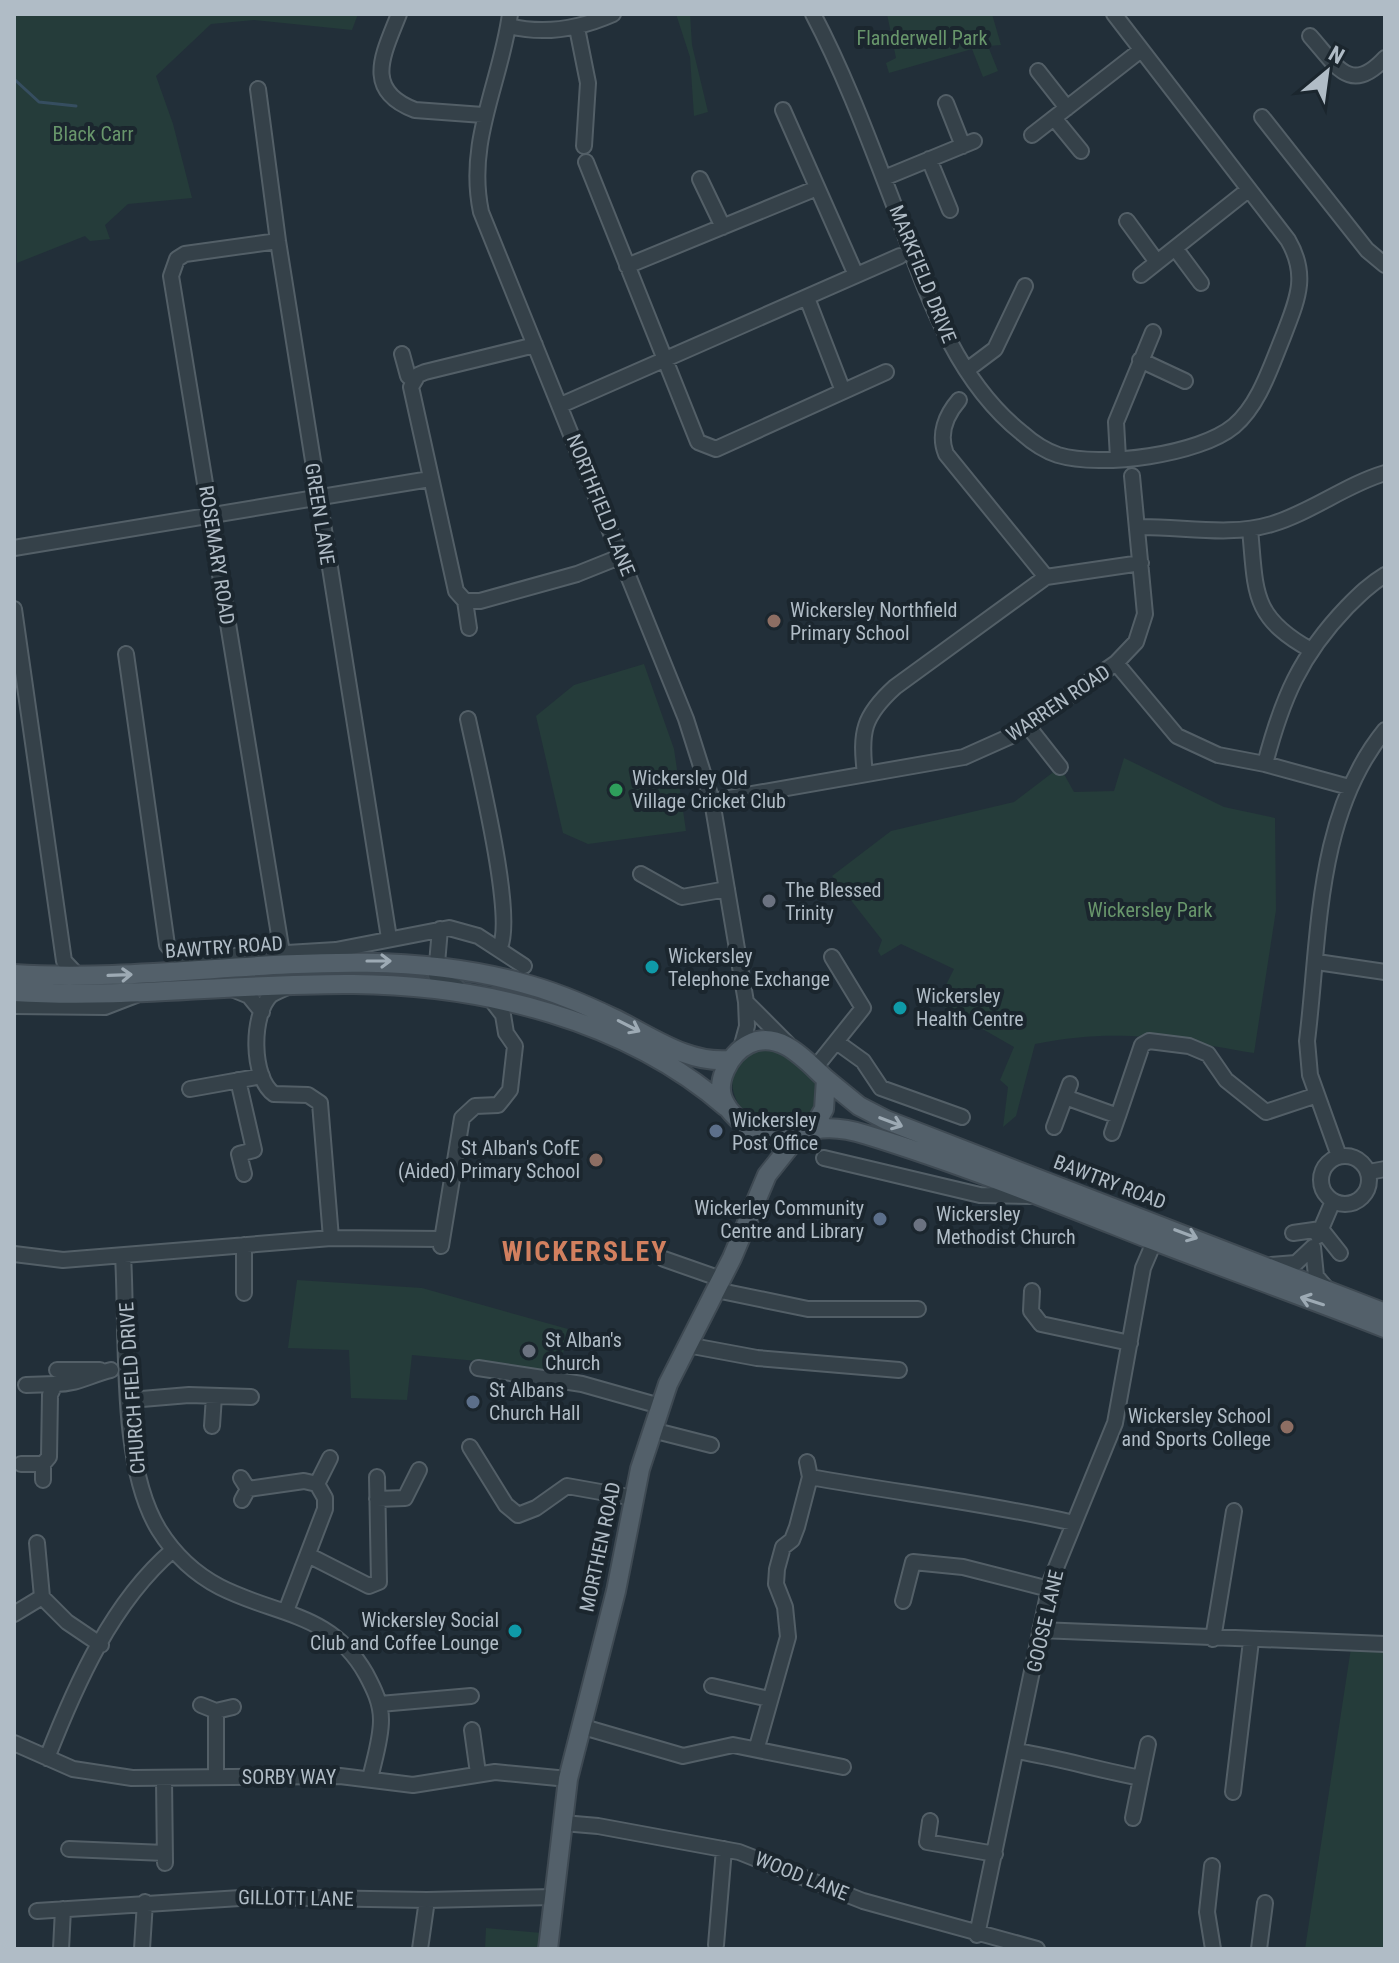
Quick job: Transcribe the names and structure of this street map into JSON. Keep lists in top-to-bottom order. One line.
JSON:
{"streets":{"main road":["BAWTRY ROAD","MORTHEN ROAD"],"street":["MARKFIELD DRIVE","NORTHFIELD LANE","GREEN LANE","ROSEMARY ROAD","WARREN ROAD","CHURCH FIELD DRIVE","GOOSE LANE","SORBY WAY","WOOD LANE","GILLOTT LANE"]},"crossings":[["NORTHFIELD LANE","WARREN ROAD"],["NORTHFIELD LANE","BAWTRY ROAD"],["NORTHFIELD LANE","MORTHEN ROAD"],["GREEN LANE","ROSEMARY ROAD"],["GREEN LANE","BAWTRY ROAD"],["ROSEMARY ROAD","BAWTRY ROAD"],["BAWTRY ROAD","MORTHEN ROAD"],["BAWTRY ROAD","GOOSE LANE"],["CHURCH FIELD DRIVE","SORBY WAY"],["MORTHEN ROAD","SORBY WAY"],["MORTHEN ROAD","WOOD LANE"],["MORTHEN ROAD","GILLOTT LANE"],["GOOSE LANE","WOOD LANE"]],"districts":["WICKERSLEY"],"parks":["Flanderwell Park","Black Carr","Wickersley Park"],"places":["Wickersley Northfield Primary School","Wickersley Old Village Cricket Club","The Blessed Trinity","Wickersley Telephone Exchange","Wickersley Health Centre","Wickersley Post Office","St Alban's CofE (Aided) Primary School","Wickerley Community Centre and Library","Wickersley Methodist Church","St Alban's Church","St Albans Church Hall","Wickersley School and Sports College","Wickersley Social Club and Coffee Lounge"],"north":"top right"}
